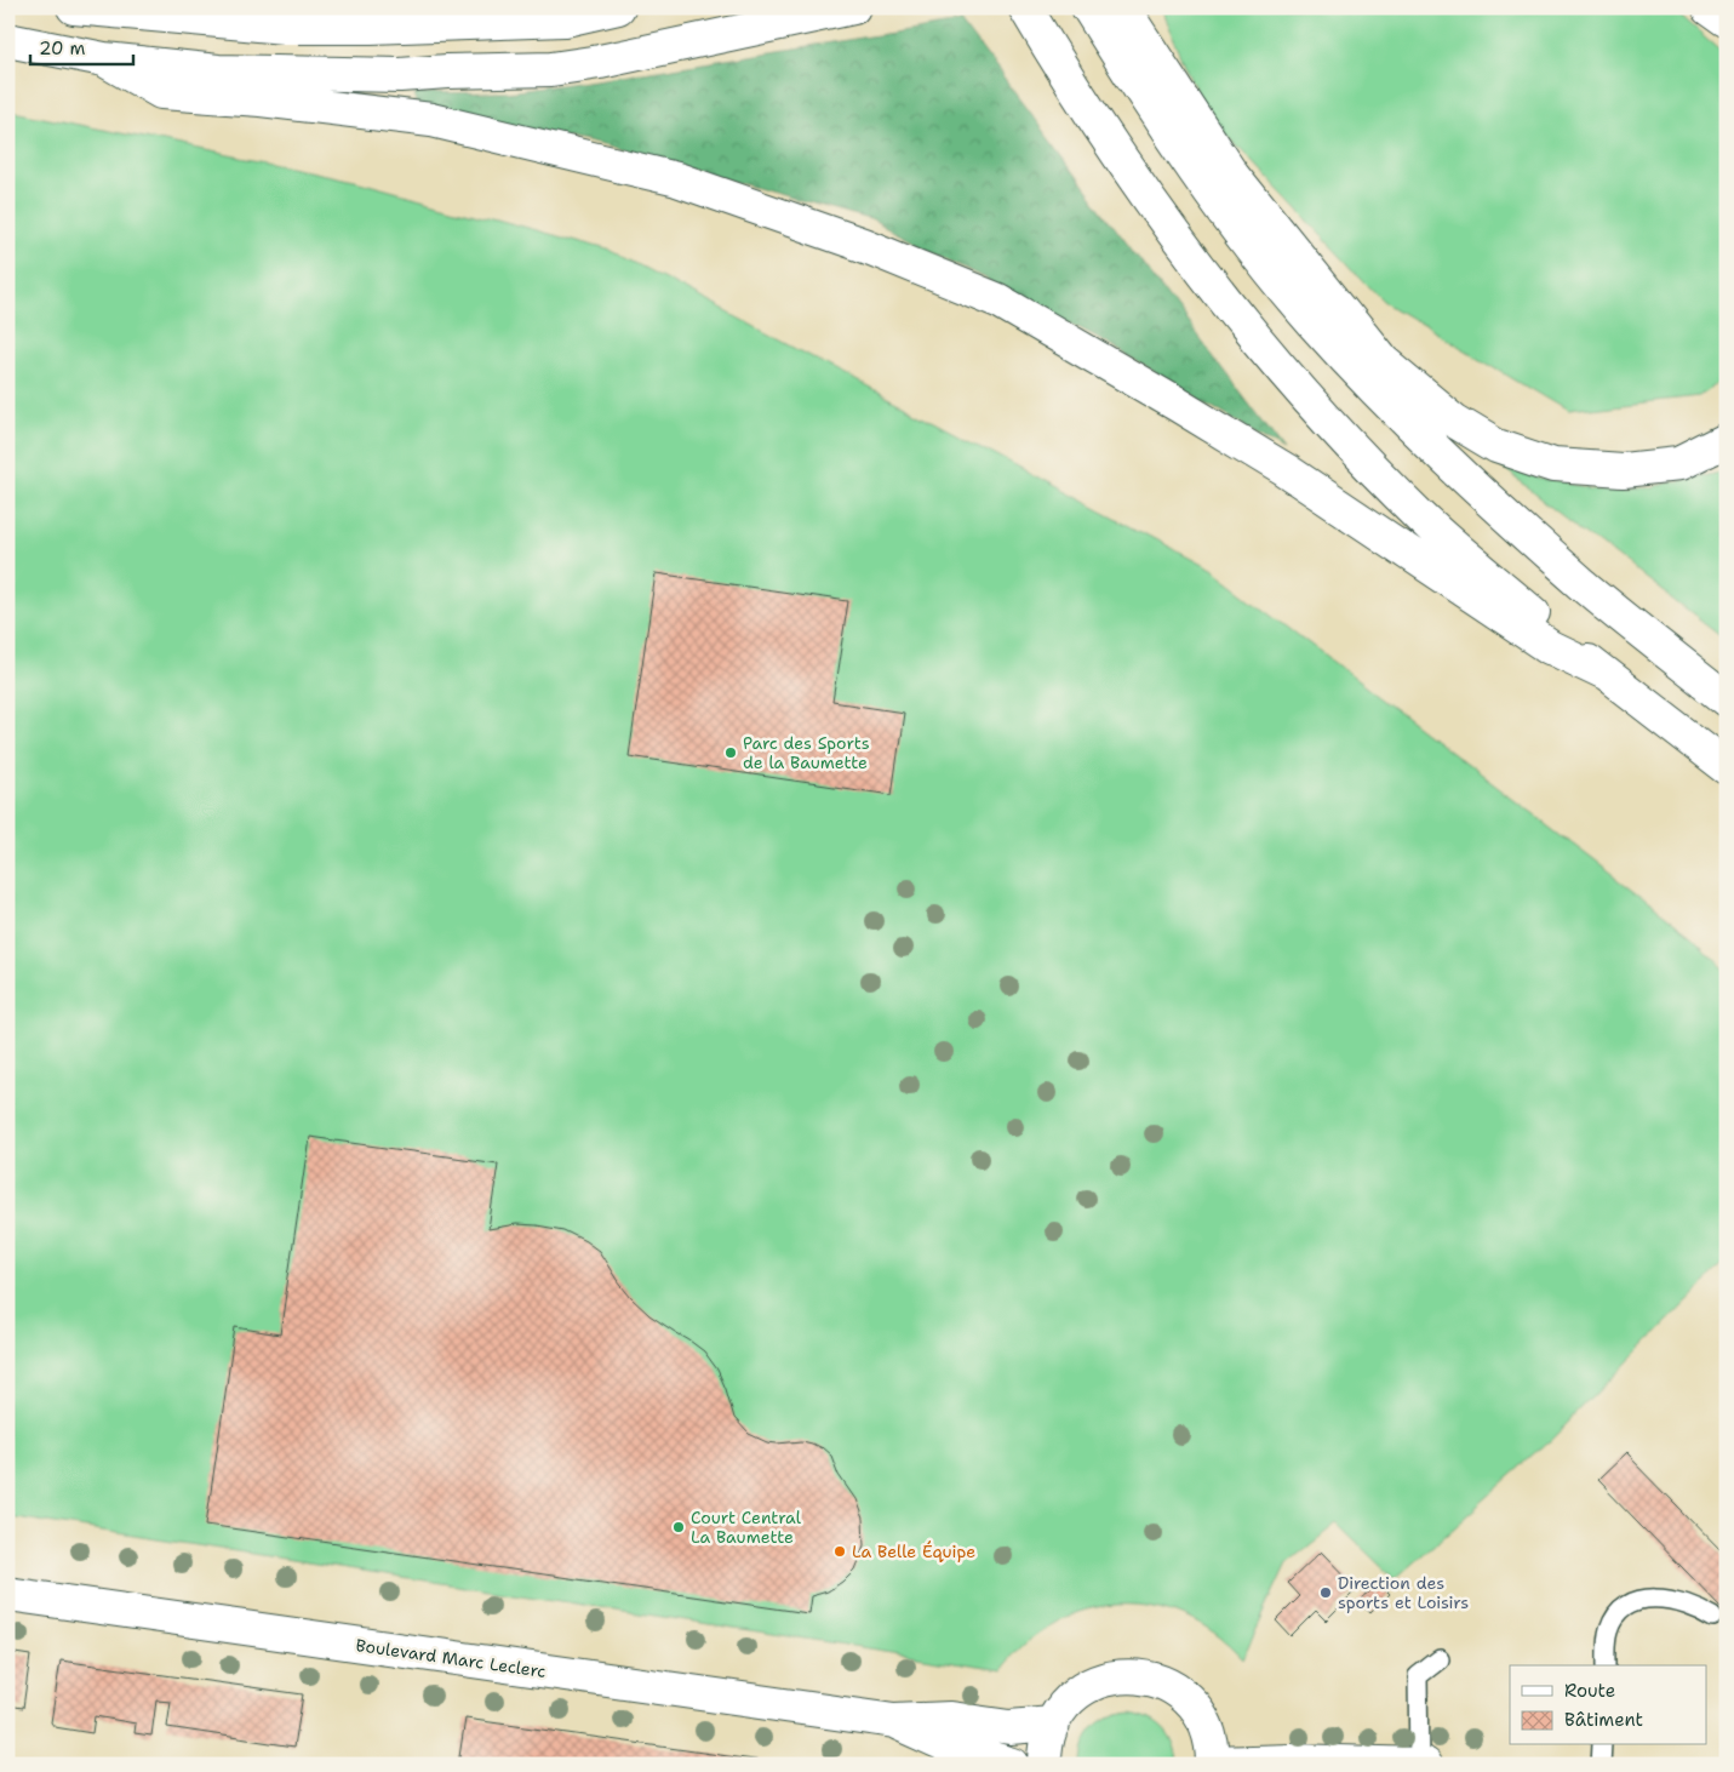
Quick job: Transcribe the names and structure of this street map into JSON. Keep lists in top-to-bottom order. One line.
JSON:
{"streets":{"main road":["Boulevard Marc Leclerc"]},"places":["Parc des Sports de la Baumette","Court Central La Baumette","La Belle Équipe","Direction des sports et Loisirs"],"legend":["Route","Bâtiment"],"scale_bar":"20 m"}
